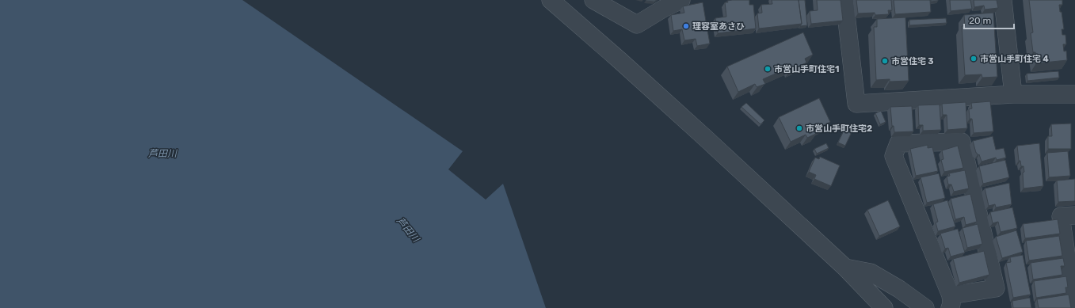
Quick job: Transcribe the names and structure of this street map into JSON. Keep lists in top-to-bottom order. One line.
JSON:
{"water":["芦田川"],"places":["理容室あさひ","市営山手町住宅 4","市営住宅 3","市営山手町住宅1","市営山手町住宅2"],"scale_bar":"20 m"}
